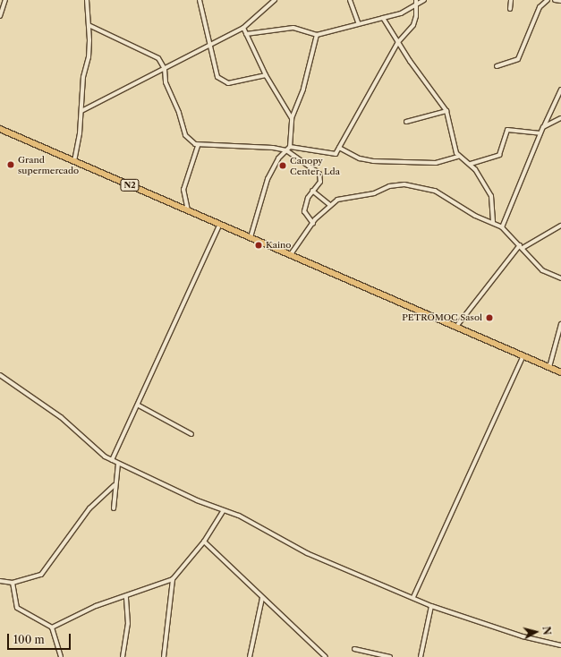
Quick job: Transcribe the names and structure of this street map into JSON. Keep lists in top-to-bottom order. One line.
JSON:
{"streets":{"main road":["N2"]},"places":["Grand supermercado","Canopy Center, Lda","Kaino","PETROMOC Sasol"],"scale_bar":"100 m","north":"right"}
